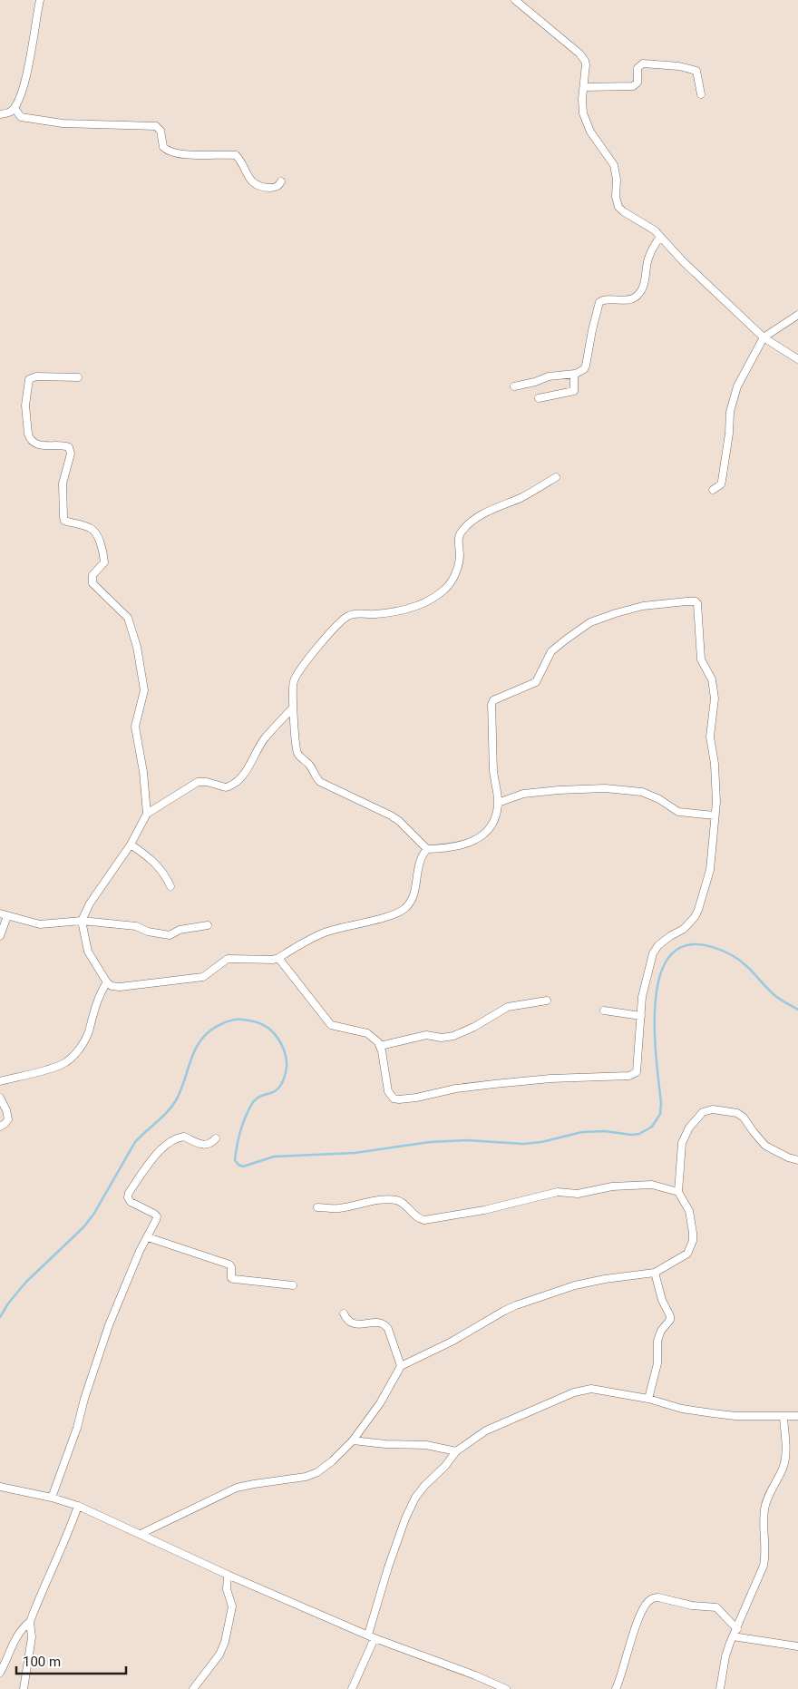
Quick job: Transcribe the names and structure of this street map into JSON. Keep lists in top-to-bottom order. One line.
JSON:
{"scale_bar":"100 m"}
